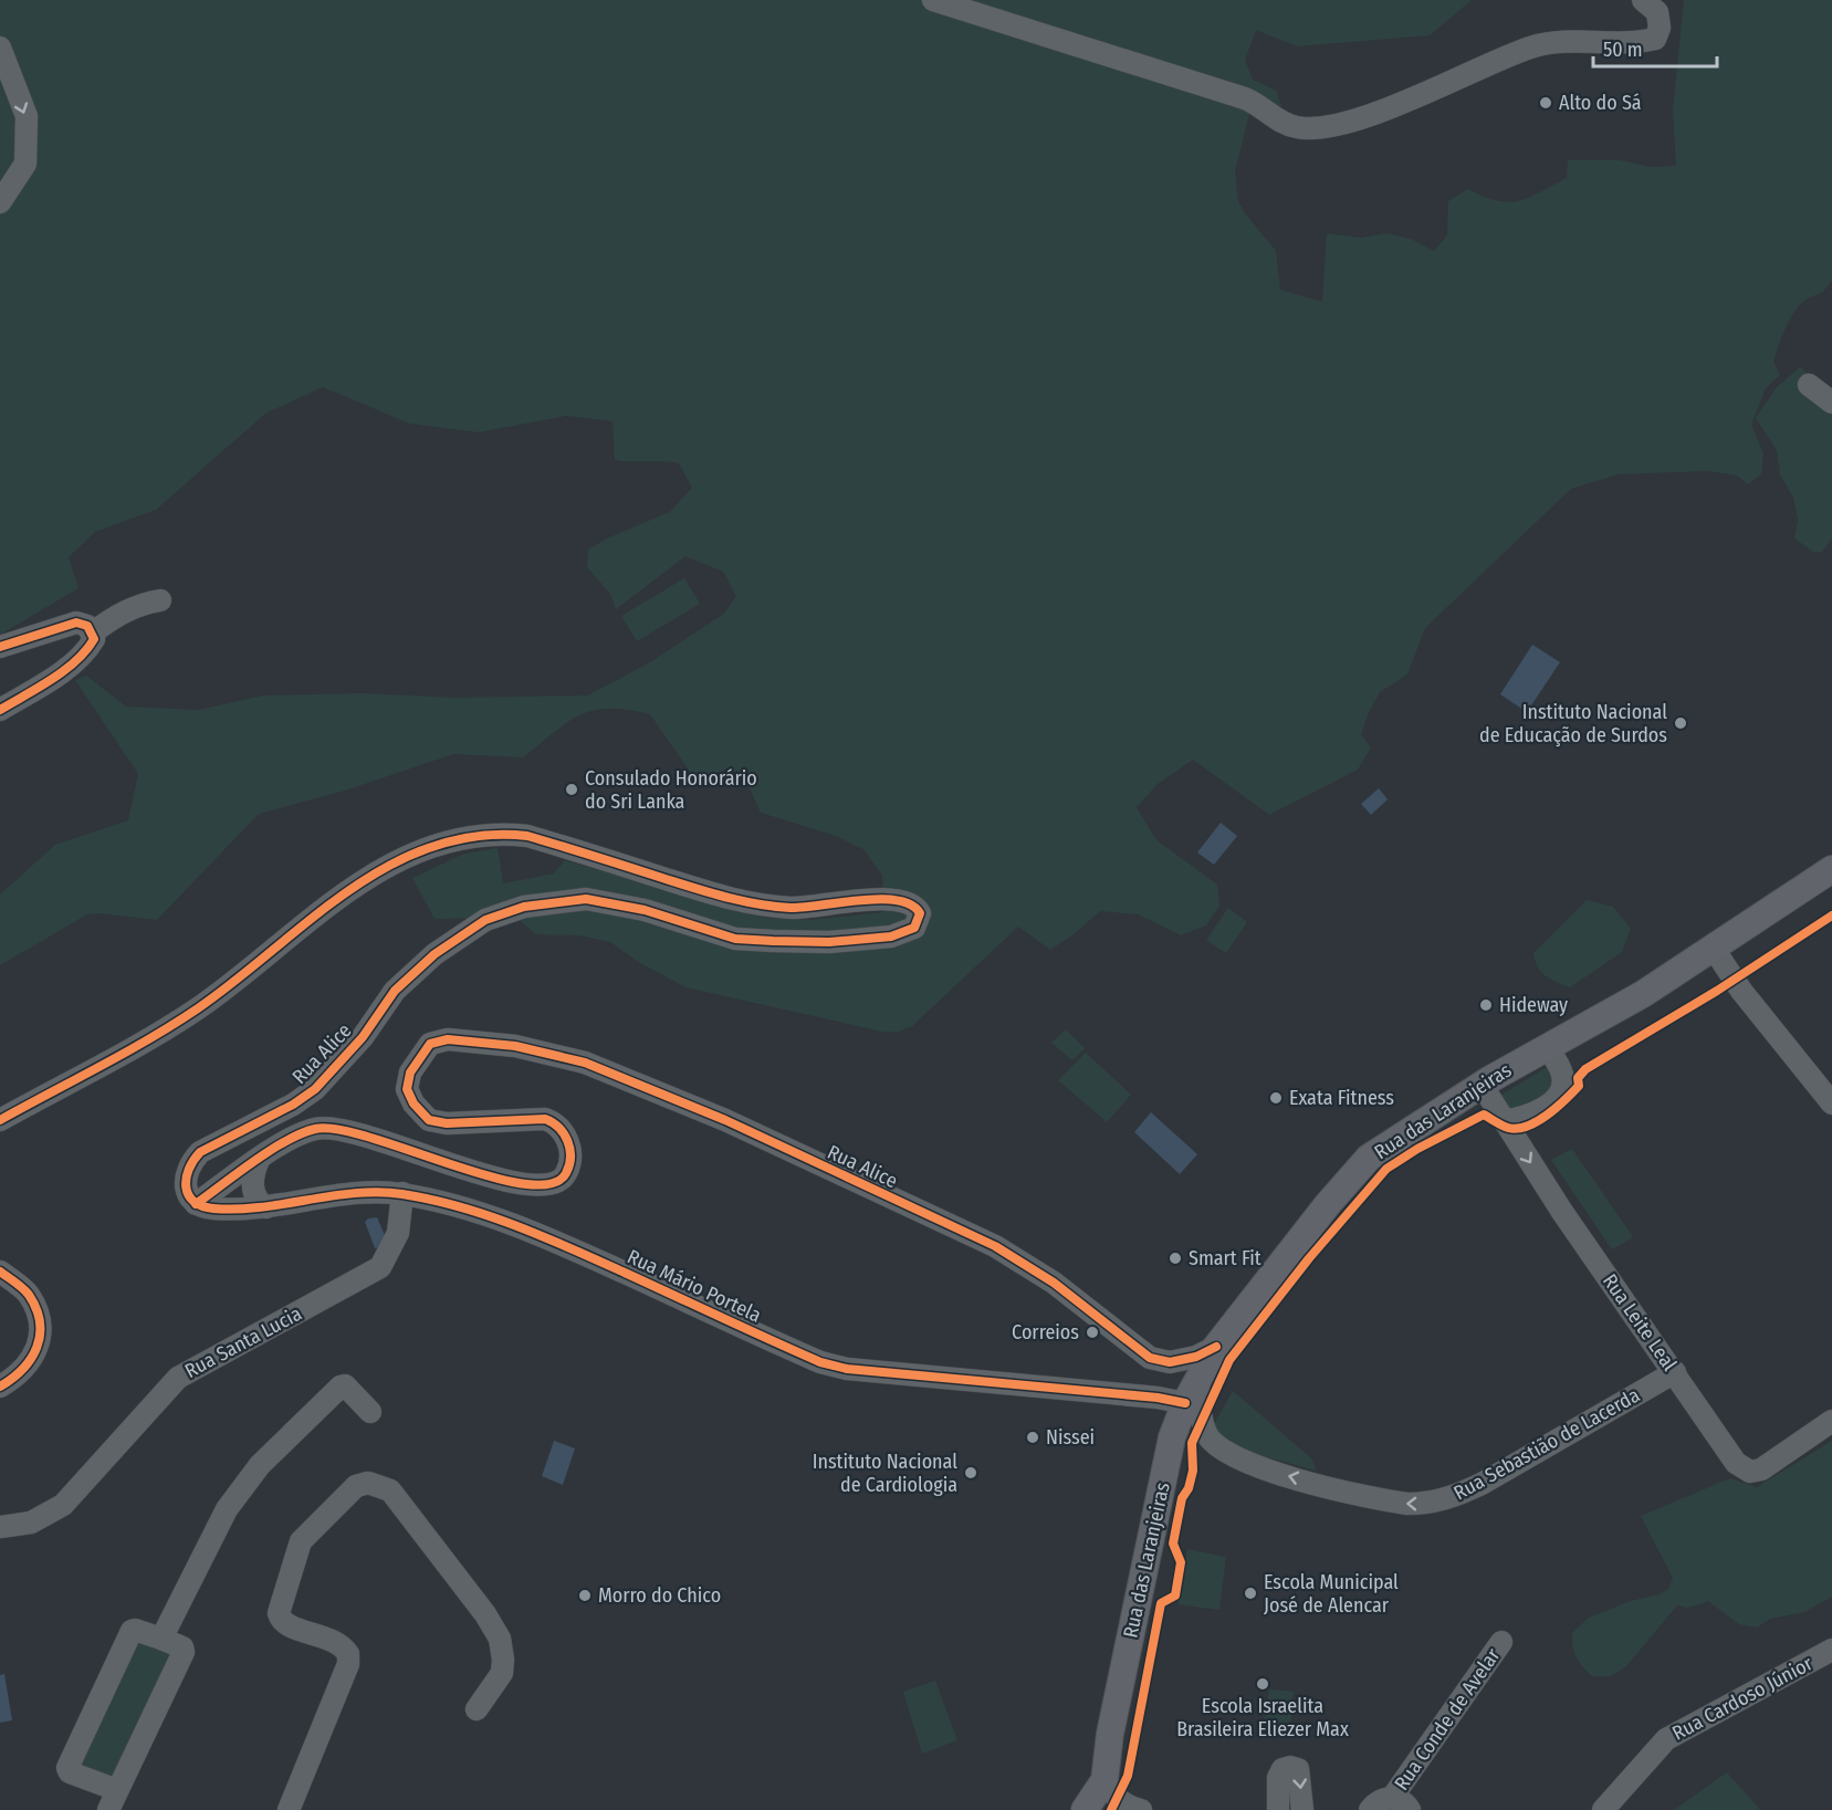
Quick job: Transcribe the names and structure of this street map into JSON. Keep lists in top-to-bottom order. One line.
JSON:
{"streets":{"main road":["Rua das Laranjeiras"],"street":["Rua Alice","Rua Mário Portela","Rua Leite Leal","Rua Santa Lucia","Rua Sebastião de Lacerda","Rua Cardoso Júnior","Rua Conde de Avelar"]},"crossings":[["Rua Alice","Rua Mário Portela"],["Rua das Laranjeiras","Rua Mário Portela"],["Rua das Laranjeiras","Rua Leite Leal"],["Rua das Laranjeiras","Rua Sebastião de Lacerda"],["Rua Mário Portela","Rua Santa Lucia"],["Rua Leite Leal","Rua Sebastião de Lacerda"]],"one_way":["Rua Leite Leal","Rua Sebastião de Lacerda"],"places":["Alto do Sá","Instituto Nacional de Educação de Surdos","Consulado Honorário do Sri Lanka","Hideway","Exata Fitness","Smart Fit","Correios","Nissei","Instituto Nacional de Cardiologia","Escola Municipal José de Alencar","Morro do Chico","Escola Israelita Brasileira Eliezer Max"],"scale_bar":"50 m"}
